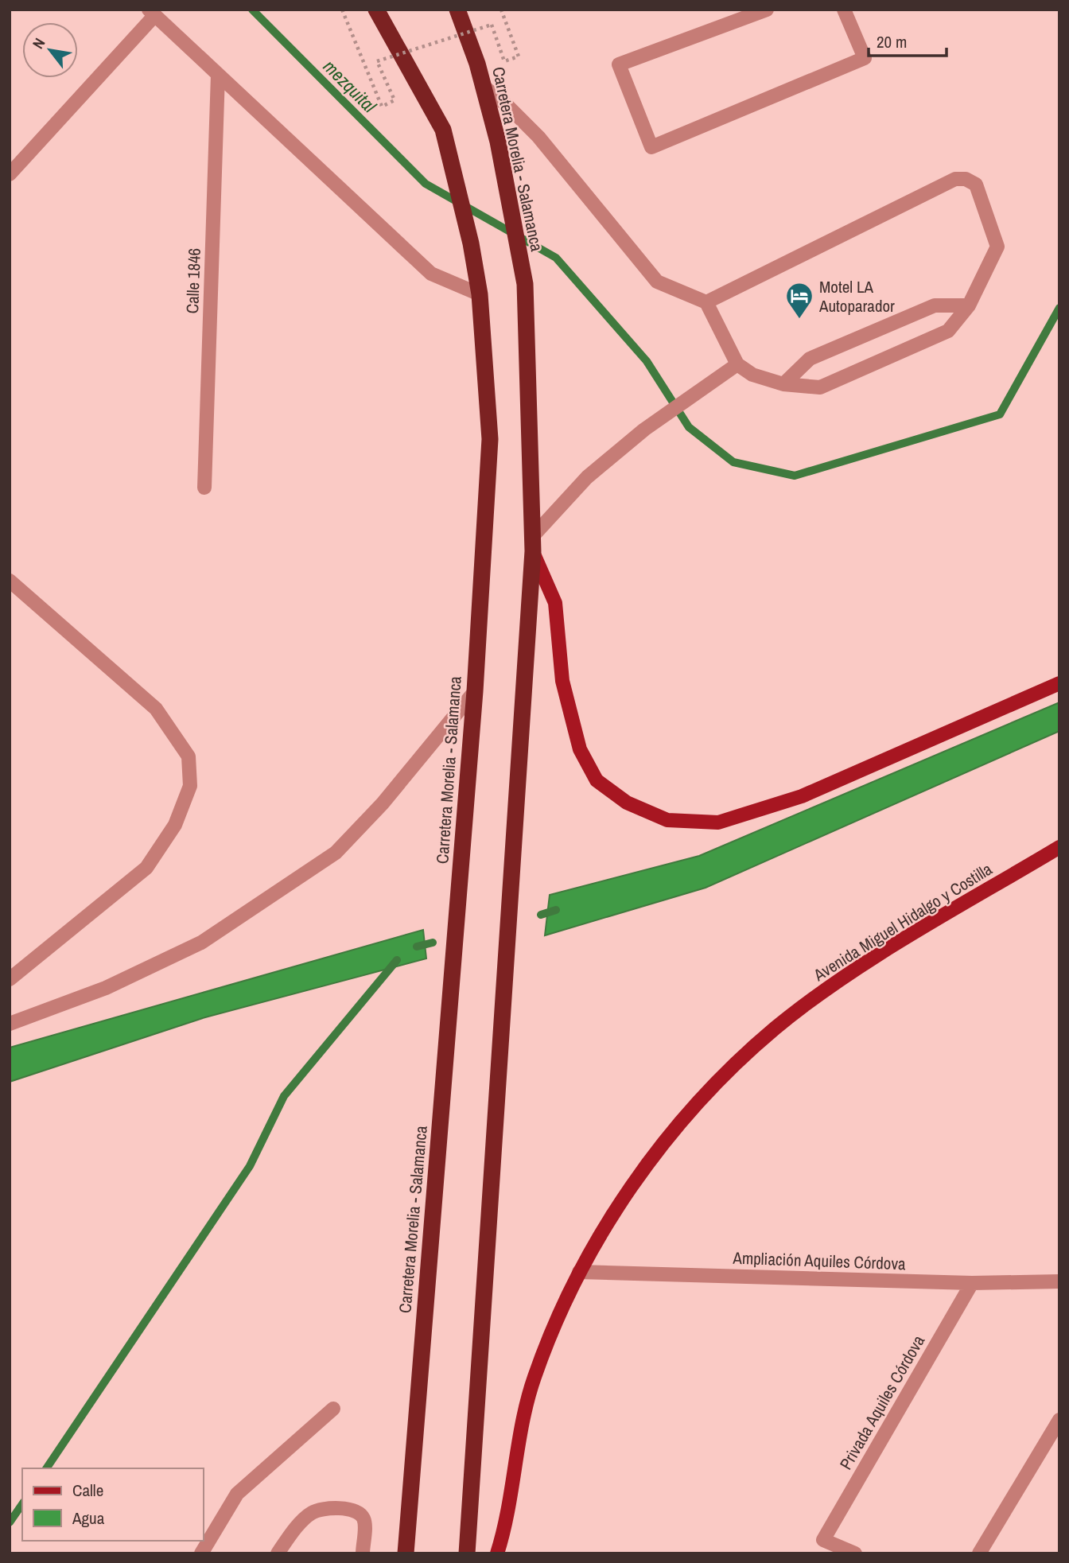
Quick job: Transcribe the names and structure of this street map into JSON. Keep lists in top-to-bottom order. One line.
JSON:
{"streets":{"highway":["Carretera Morelia - Salamanca"],"main road":["Avenida Miguel Hidalgo y Costilla"],"street":["Calle 1846","Ampliación Aquiles Córdova","Privada Aquiles Córdova"]},"crossings":[["Avenida Miguel Hidalgo y Costilla","Ampliación Aquiles Córdova"],["Ampliación Aquiles Córdova","Privada Aquiles Córdova"]],"water":["mezquital"],"places":{"hotel":["Motel LA Autoparador"]},"legend":["Calle","Agua"],"scale_bar":"20 m","north":"top left"}
